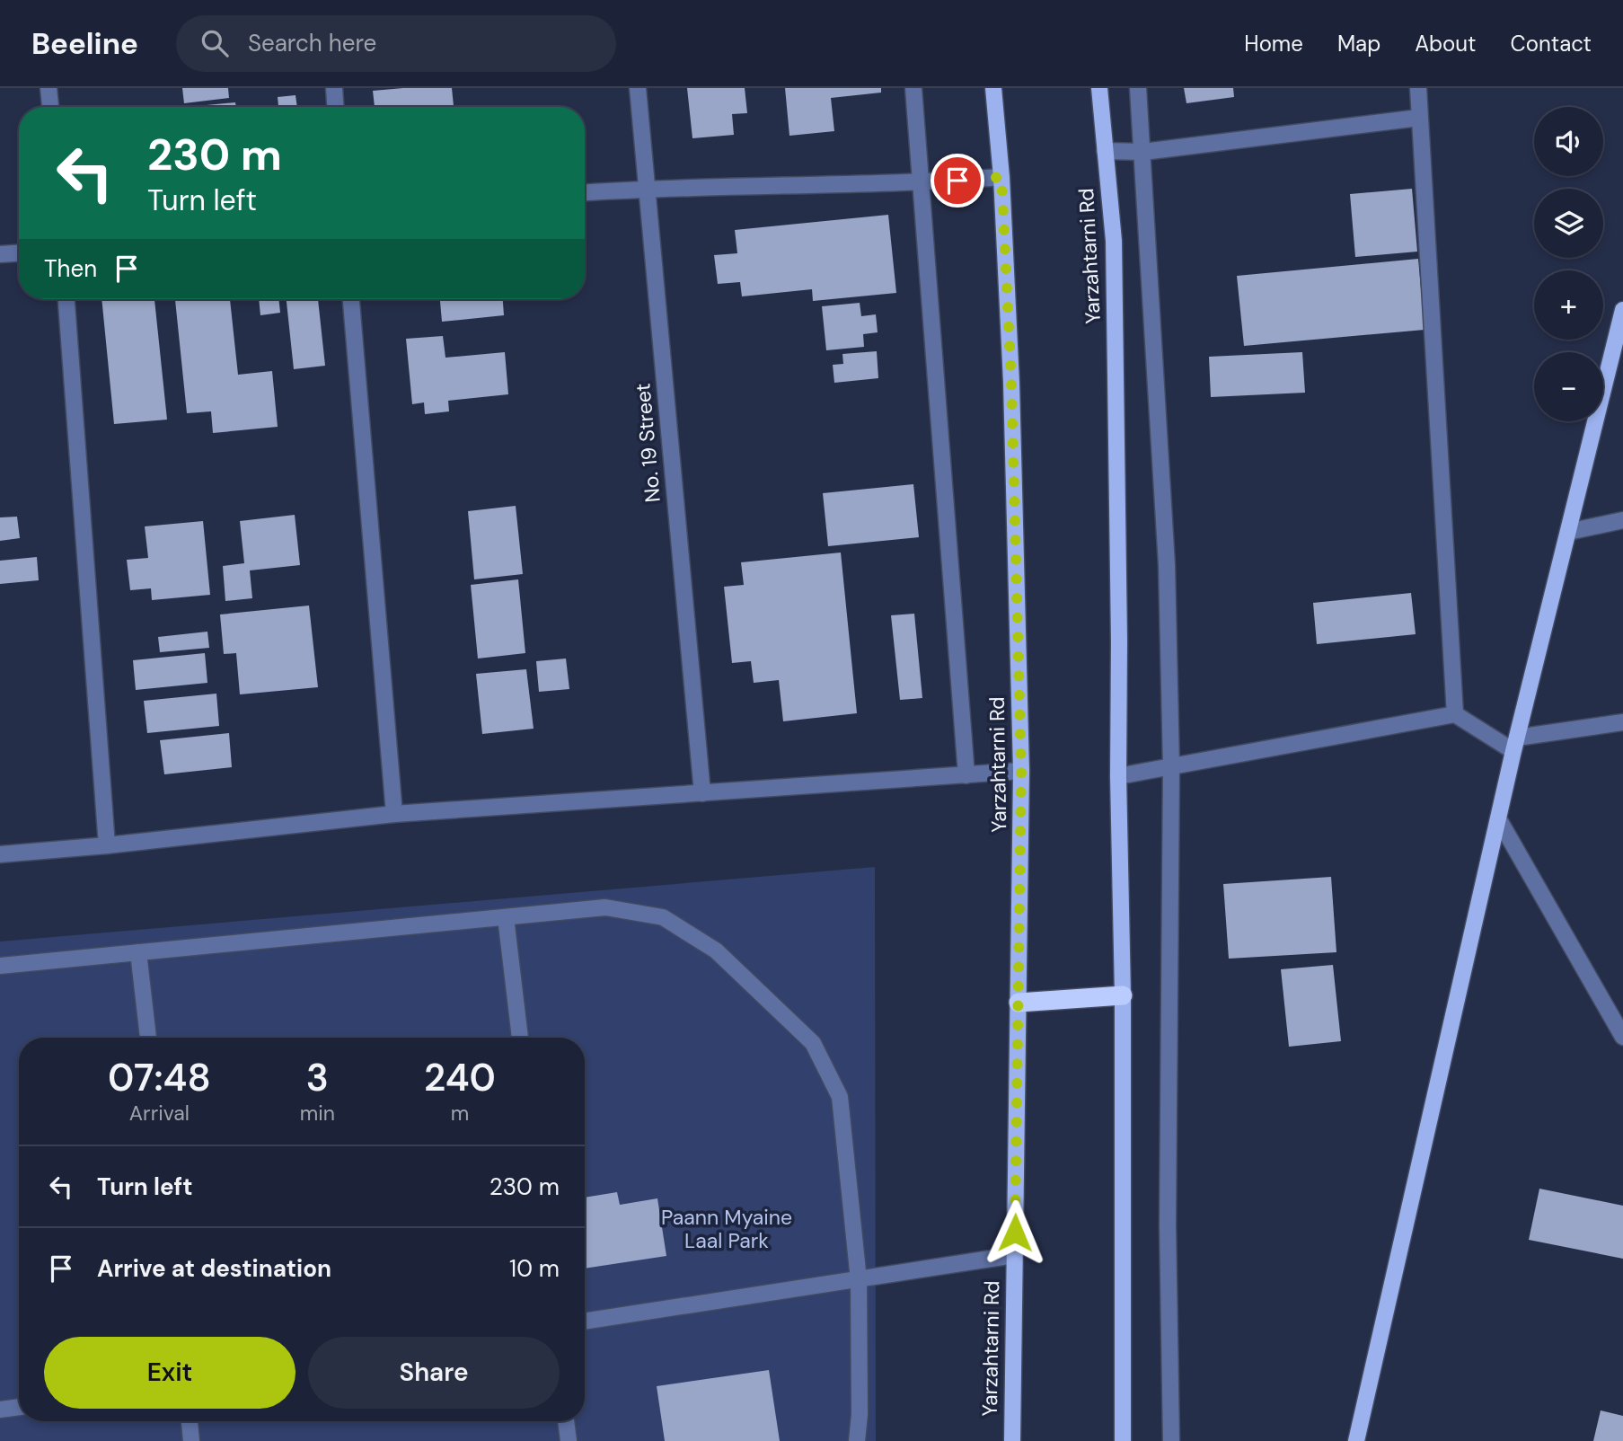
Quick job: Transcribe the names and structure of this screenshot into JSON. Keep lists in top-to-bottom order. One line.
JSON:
{"streets":{"main road":["Yarzahtarni Rd"],"street":["No. 19 Street"]},"parks":["Paann Myaine Laal Park"],"page":{"header":"Beeline","search":"Search here","nav":["Home","Map","About","Contact"],"map_buttons":["+","−"],"turn":["230 m","Turn left"],"then":"Then","eta":["07:48","Arrival","3","min","240","m"],"list":[{"name":"Turn left","value":"230 m"},{"name":"Arrive at destination","value":"10 m"}],"buttons":["Exit","Share"]}}
